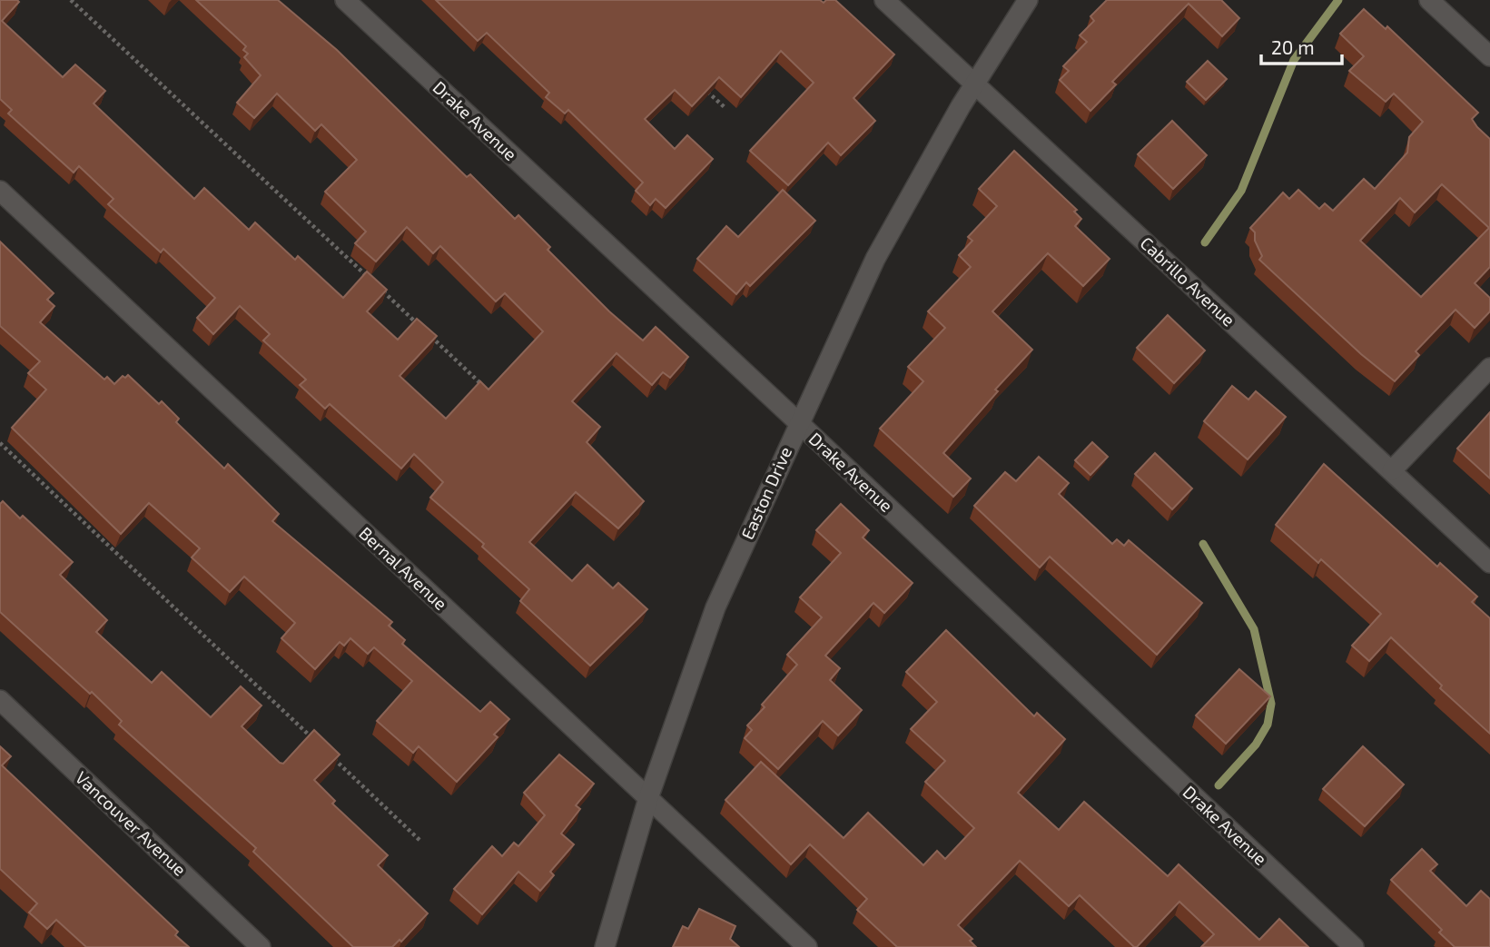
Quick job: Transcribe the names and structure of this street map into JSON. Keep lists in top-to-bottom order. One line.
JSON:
{"streets":{"street":["Drake Avenue","Cabrillo Avenue","Easton Drive","Bernal Avenue","Vancouver Avenue"]},"crossings":[["Drake Avenue","Easton Drive"],["Cabrillo Avenue","Easton Drive"],["Easton Drive","Bernal Avenue"]],"scale_bar":"20 m"}
